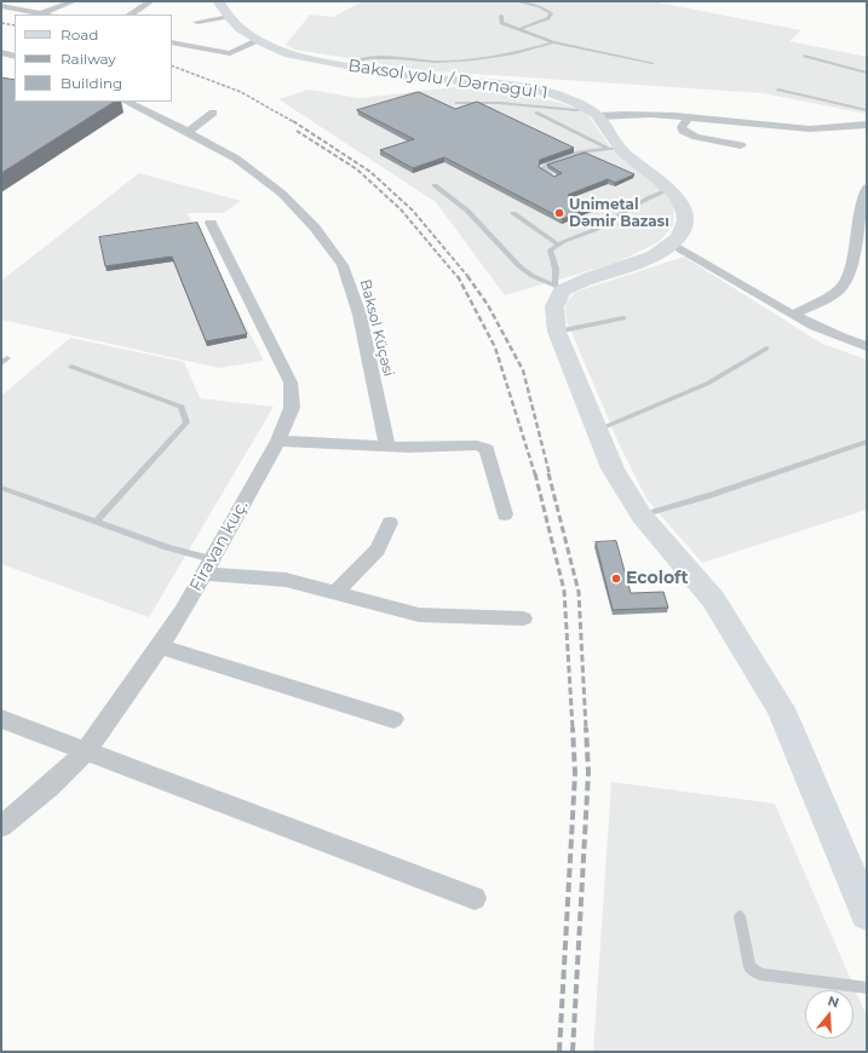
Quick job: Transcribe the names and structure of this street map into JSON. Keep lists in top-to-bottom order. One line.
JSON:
{"streets":{"main road":["Baksol yolu / Dərnəgül 1"],"street":["Baksol Küçəsi","Firavan küç."]},"places":["Unimetal Dəmir Bazası","Ecoloft"],"legend":["Road","Railway","Building"],"north":"top"}
